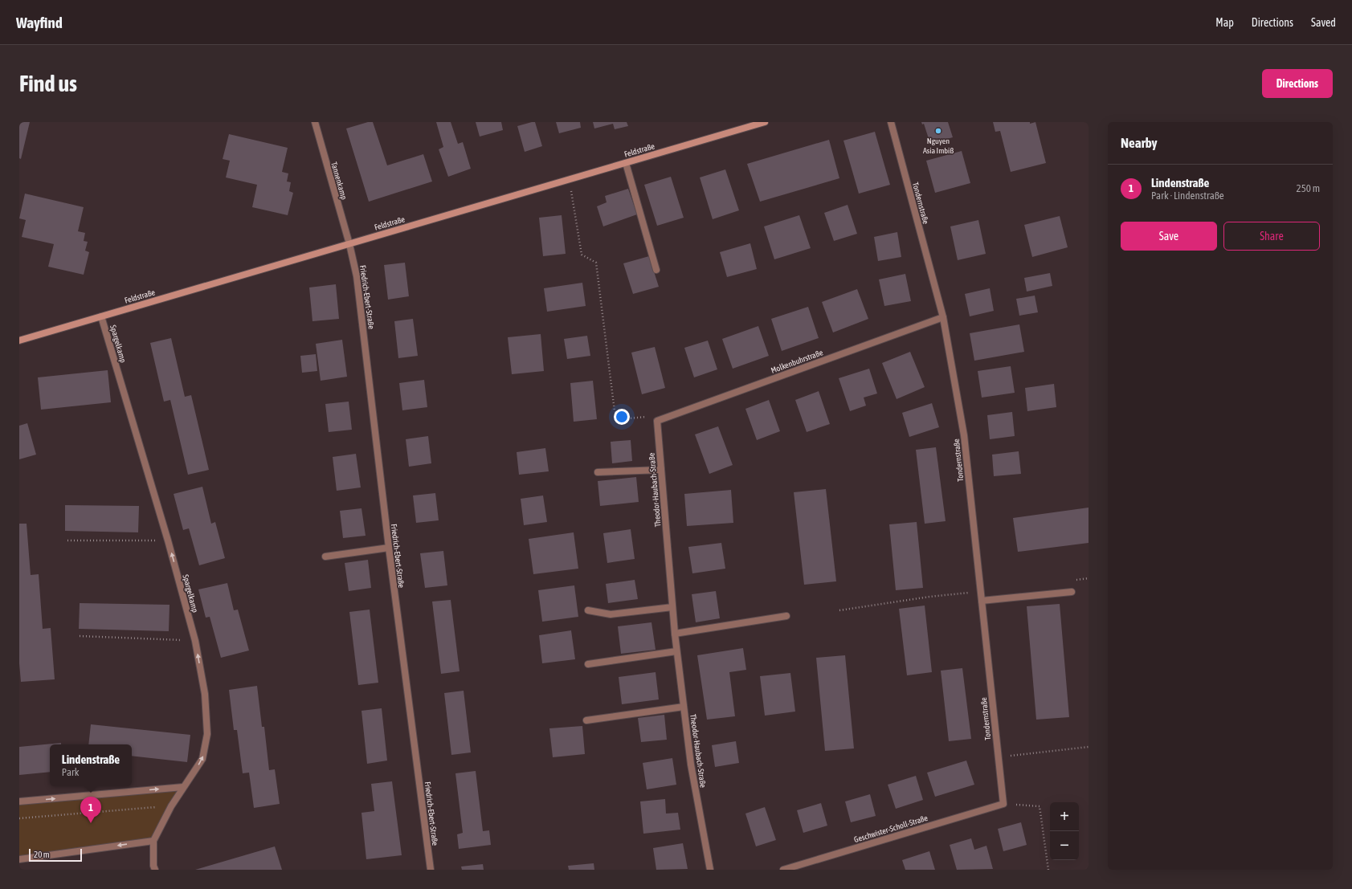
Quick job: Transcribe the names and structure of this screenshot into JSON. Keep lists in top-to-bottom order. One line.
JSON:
{"streets":{"street":["Feldstraße","Tannenkamp","Tondernstraße","Friedrich-Ebert-Straße","Spargelkamp","Molkenbuhrstraße","Theodor-Haubach-Straße","Geschwister-Scholl-Straße"]},"crossings":[["Feldstraße","Tannenkamp"],["Feldstraße","Friedrich-Ebert-Straße"],["Feldstraße","Spargelkamp"],["Tannenkamp","Friedrich-Ebert-Straße"],["Tondernstraße","Molkenbuhrstraße"],["Tondernstraße","Geschwister-Scholl-Straße"],["Molkenbuhrstraße","Theodor-Haubach-Straße"]],"one_way":["Spargelkamp"],"places":["Nguyen Asia Imbiß"],"scale_bar":"20 m","page":{"header":"Wayfind","nav":["Map","Directions","Saved"],"buttons":["Directions",["Save","Share"]],"title":"Find us","heading":"Nearby","list":[{"mark":"1","name":"Lindenstraße","note":"Park · Lindenstraße","value":"250 m"}],"popup":["Lindenstraße","Park"],"pins":"1","map_buttons":["+","−"],"scale":"20 m"}}
